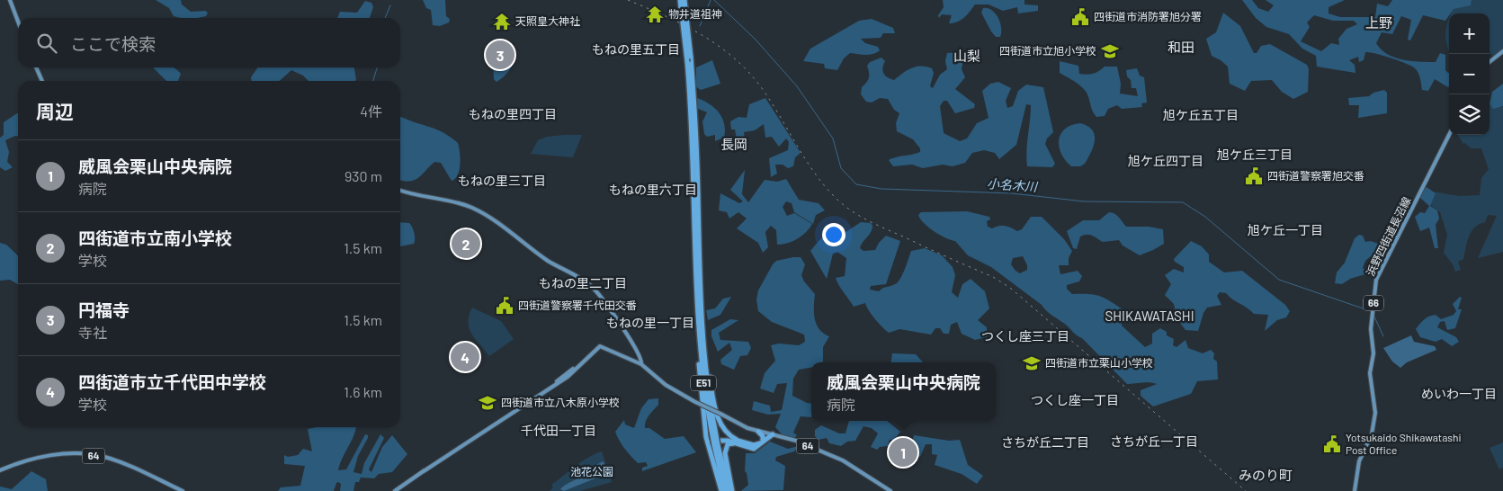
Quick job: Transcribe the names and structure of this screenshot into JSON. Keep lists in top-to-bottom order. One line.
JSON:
{"streets":{"highway":["E51"],"main road":["浜野四街道長沼線","66","64"]},"districts":["上野","和田","もねの里五丁目","山梨","もねの里四丁目","旭ケ丘五丁目","長岡","旭ケ丘三丁目","旭ケ丘四丁目","もねの里三丁目","もねの里六丁目","旭ケ丘一丁目","もねの里二丁目","SHIKAWATASHI","もねの里一丁目","つくし座三丁目","めいわ一丁目","つくし座一丁目","千代田一丁目","さちが丘一丁目","さちが丘二丁目","みのり町"],"water":["小名木川"],"parks":["池花公園"],"places":{"temple":["物井道祖神","天照皇大神社"],"public building":["四街道市消防署旭分署","四街道警察署旭交番","四街道警察署千代田交番","Yotsukaido Shikawatashi Post Office"],"school or university":["四街道市立旭小学校","四街道市立栗山小学校","四街道市立八木原小学校"]},"page":{"map_buttons":["+","−"],"search":"ここで検索","pins":["3","2","4","1"],"heading":["周辺","4件"],"list":[{"mark":"1","name":"威風会栗山中央病院","note":"病院","value":"930 m"},{"mark":"2","name":"四街道市立南小学校","note":"学校","value":"1.5 km"},{"mark":"3","name":"円福寺","note":"寺社","value":"1.5 km"},{"mark":"4","name":"四街道市立千代田中学校","note":"学校","value":"1.6 km"}],"popup":["威風会栗山中央病院","病院"]}}
